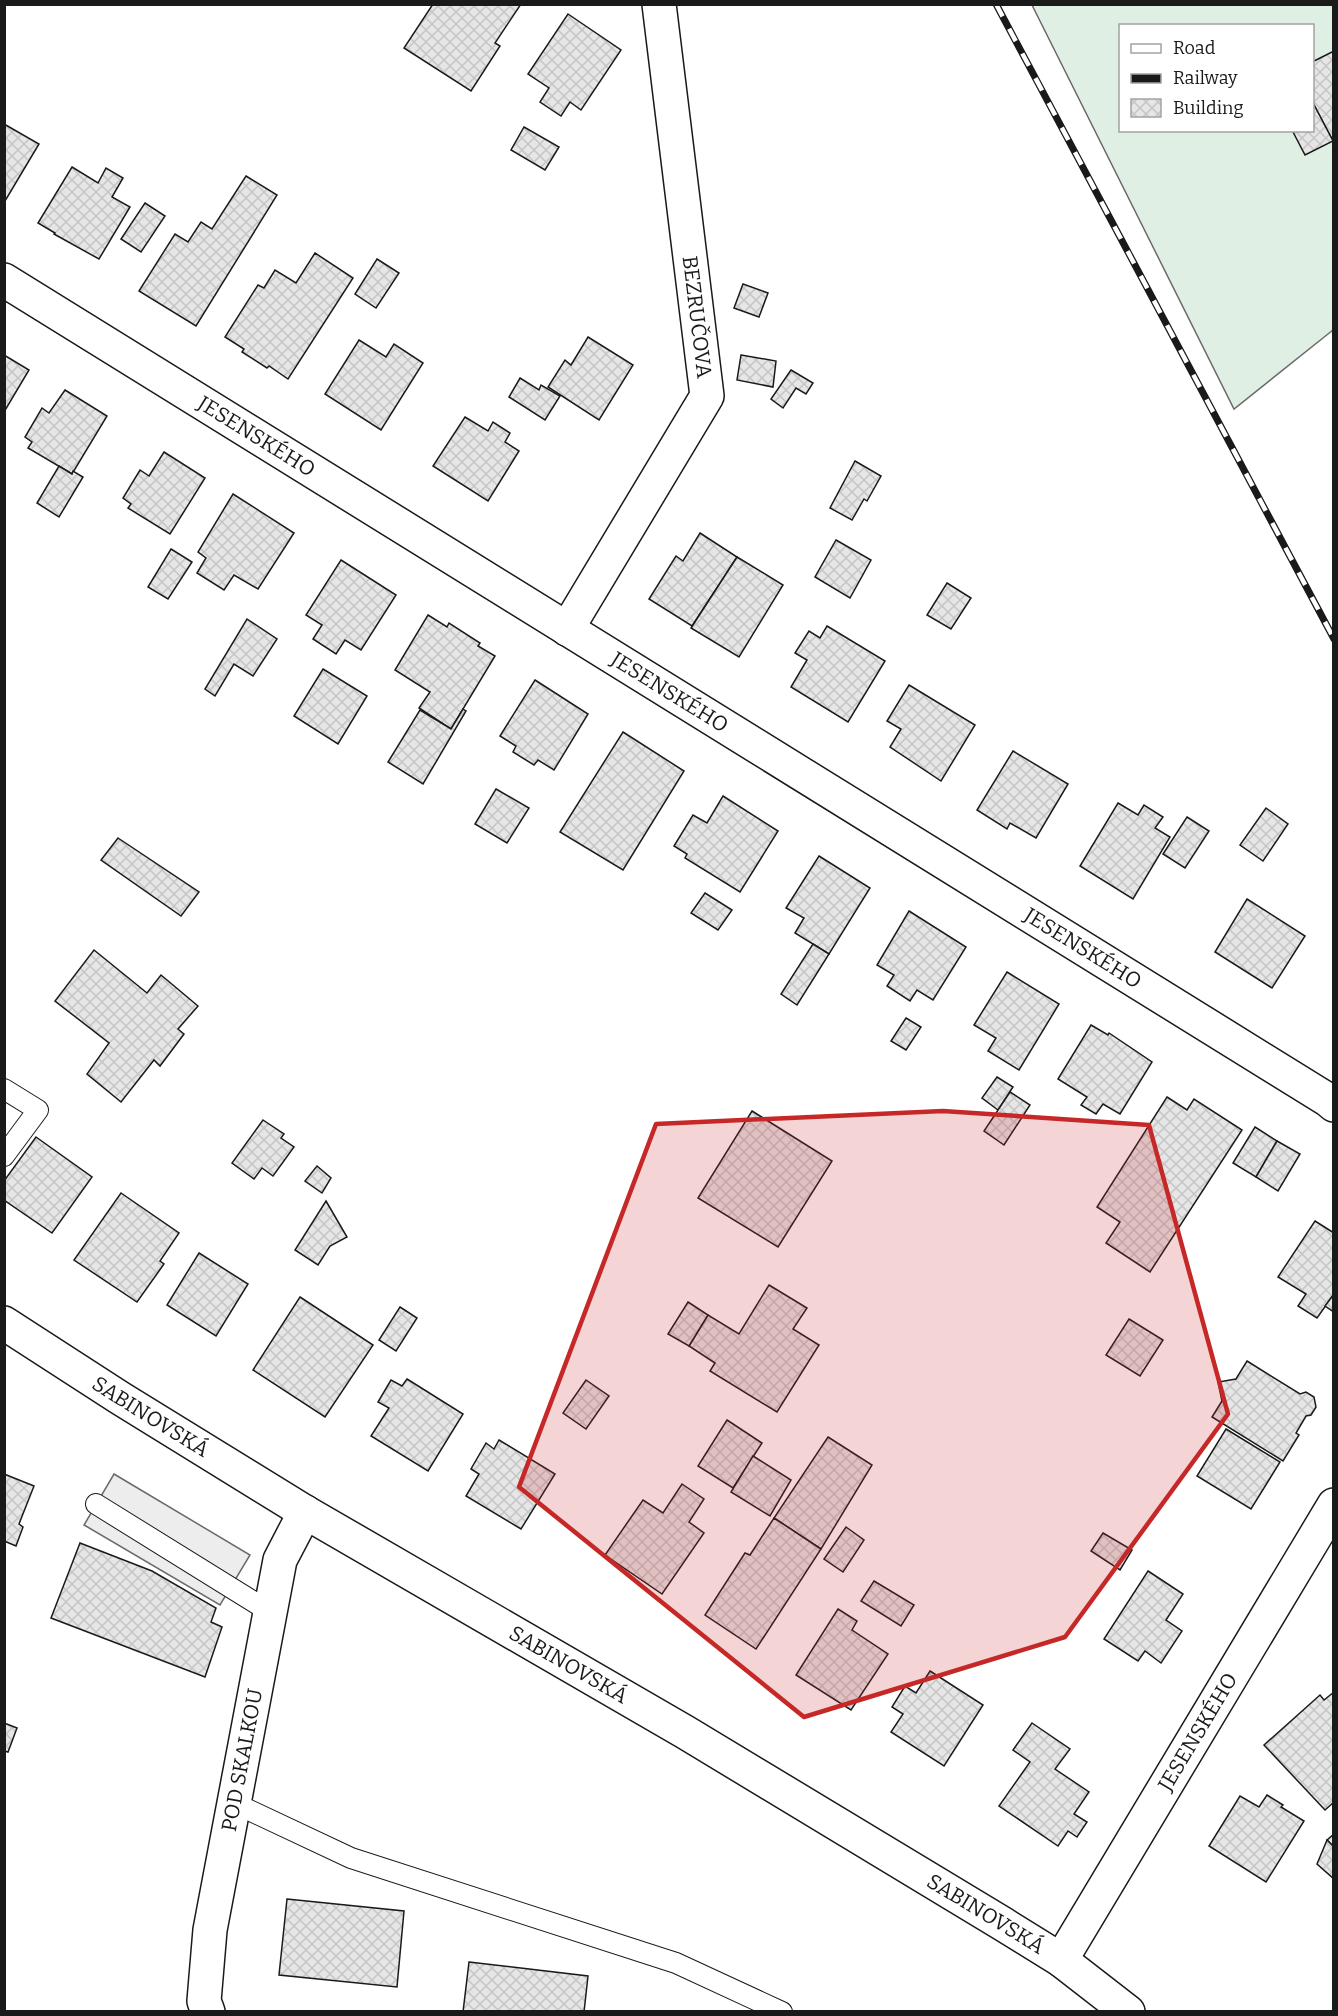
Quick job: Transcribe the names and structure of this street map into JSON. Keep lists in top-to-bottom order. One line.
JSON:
{"streets":{"street":["BEZRUČOVA","JESENSKÉHO","SABINOVSKÁ","POD SKALKOU"]},"crossings":[["BEZRUČOVA","JESENSKÉHO"],["JESENSKÉHO","SABINOVSKÁ"],["SABINOVSKÁ","POD SKALKOU"]],"legend":["Road","Railway","Building"]}
